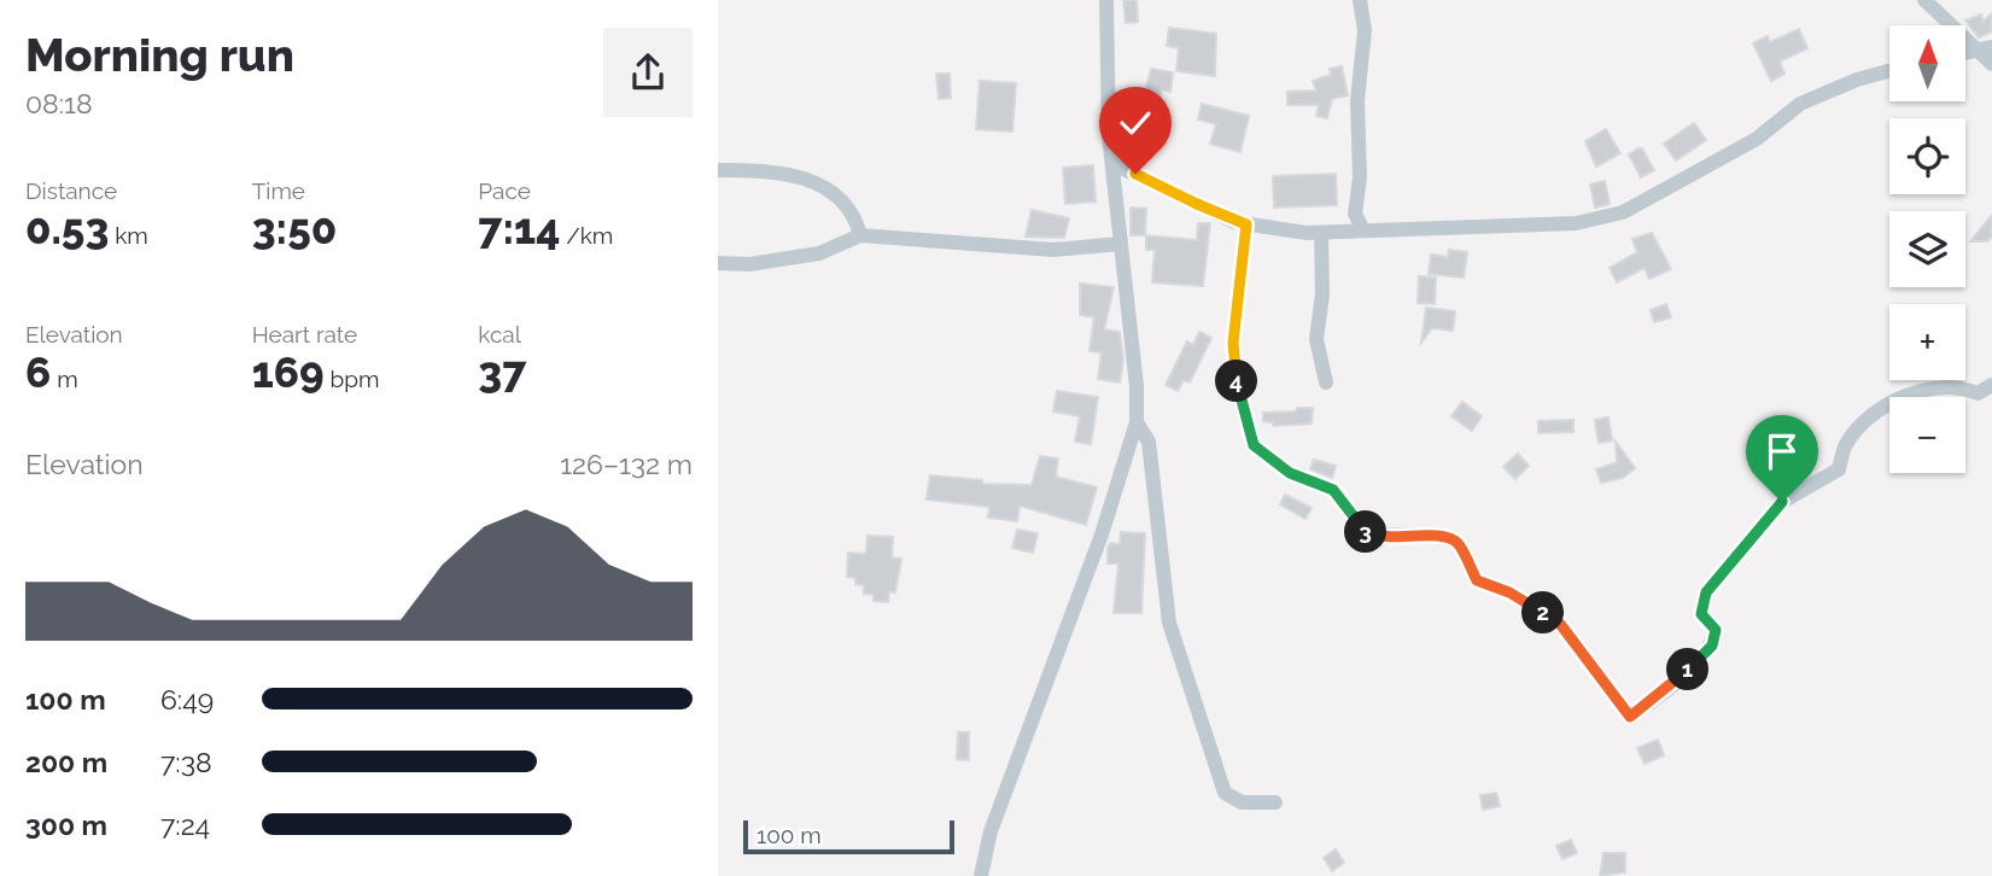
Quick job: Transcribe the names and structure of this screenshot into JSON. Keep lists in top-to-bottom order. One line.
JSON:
{"scale_bar":"100 m","north":"top","page":{"heading":["Morning run","08:18"],"map_buttons":["+","−"],"stats":[["Distance","0.53 km"],["Time","3:50"],["Pace","7:14 /km"],["Elevation","6 m"],["Heart rate","169 bpm"],["kcal","37"]],"pins":["4","3","2","1"],"chart":["Elevation","126–132 m"],"list":[{"name":"100 m","note":"6:49"},{"name":"200 m","note":"7:38"},{"name":"300 m","note":"7:24"}],"scale":"100 m"}}
